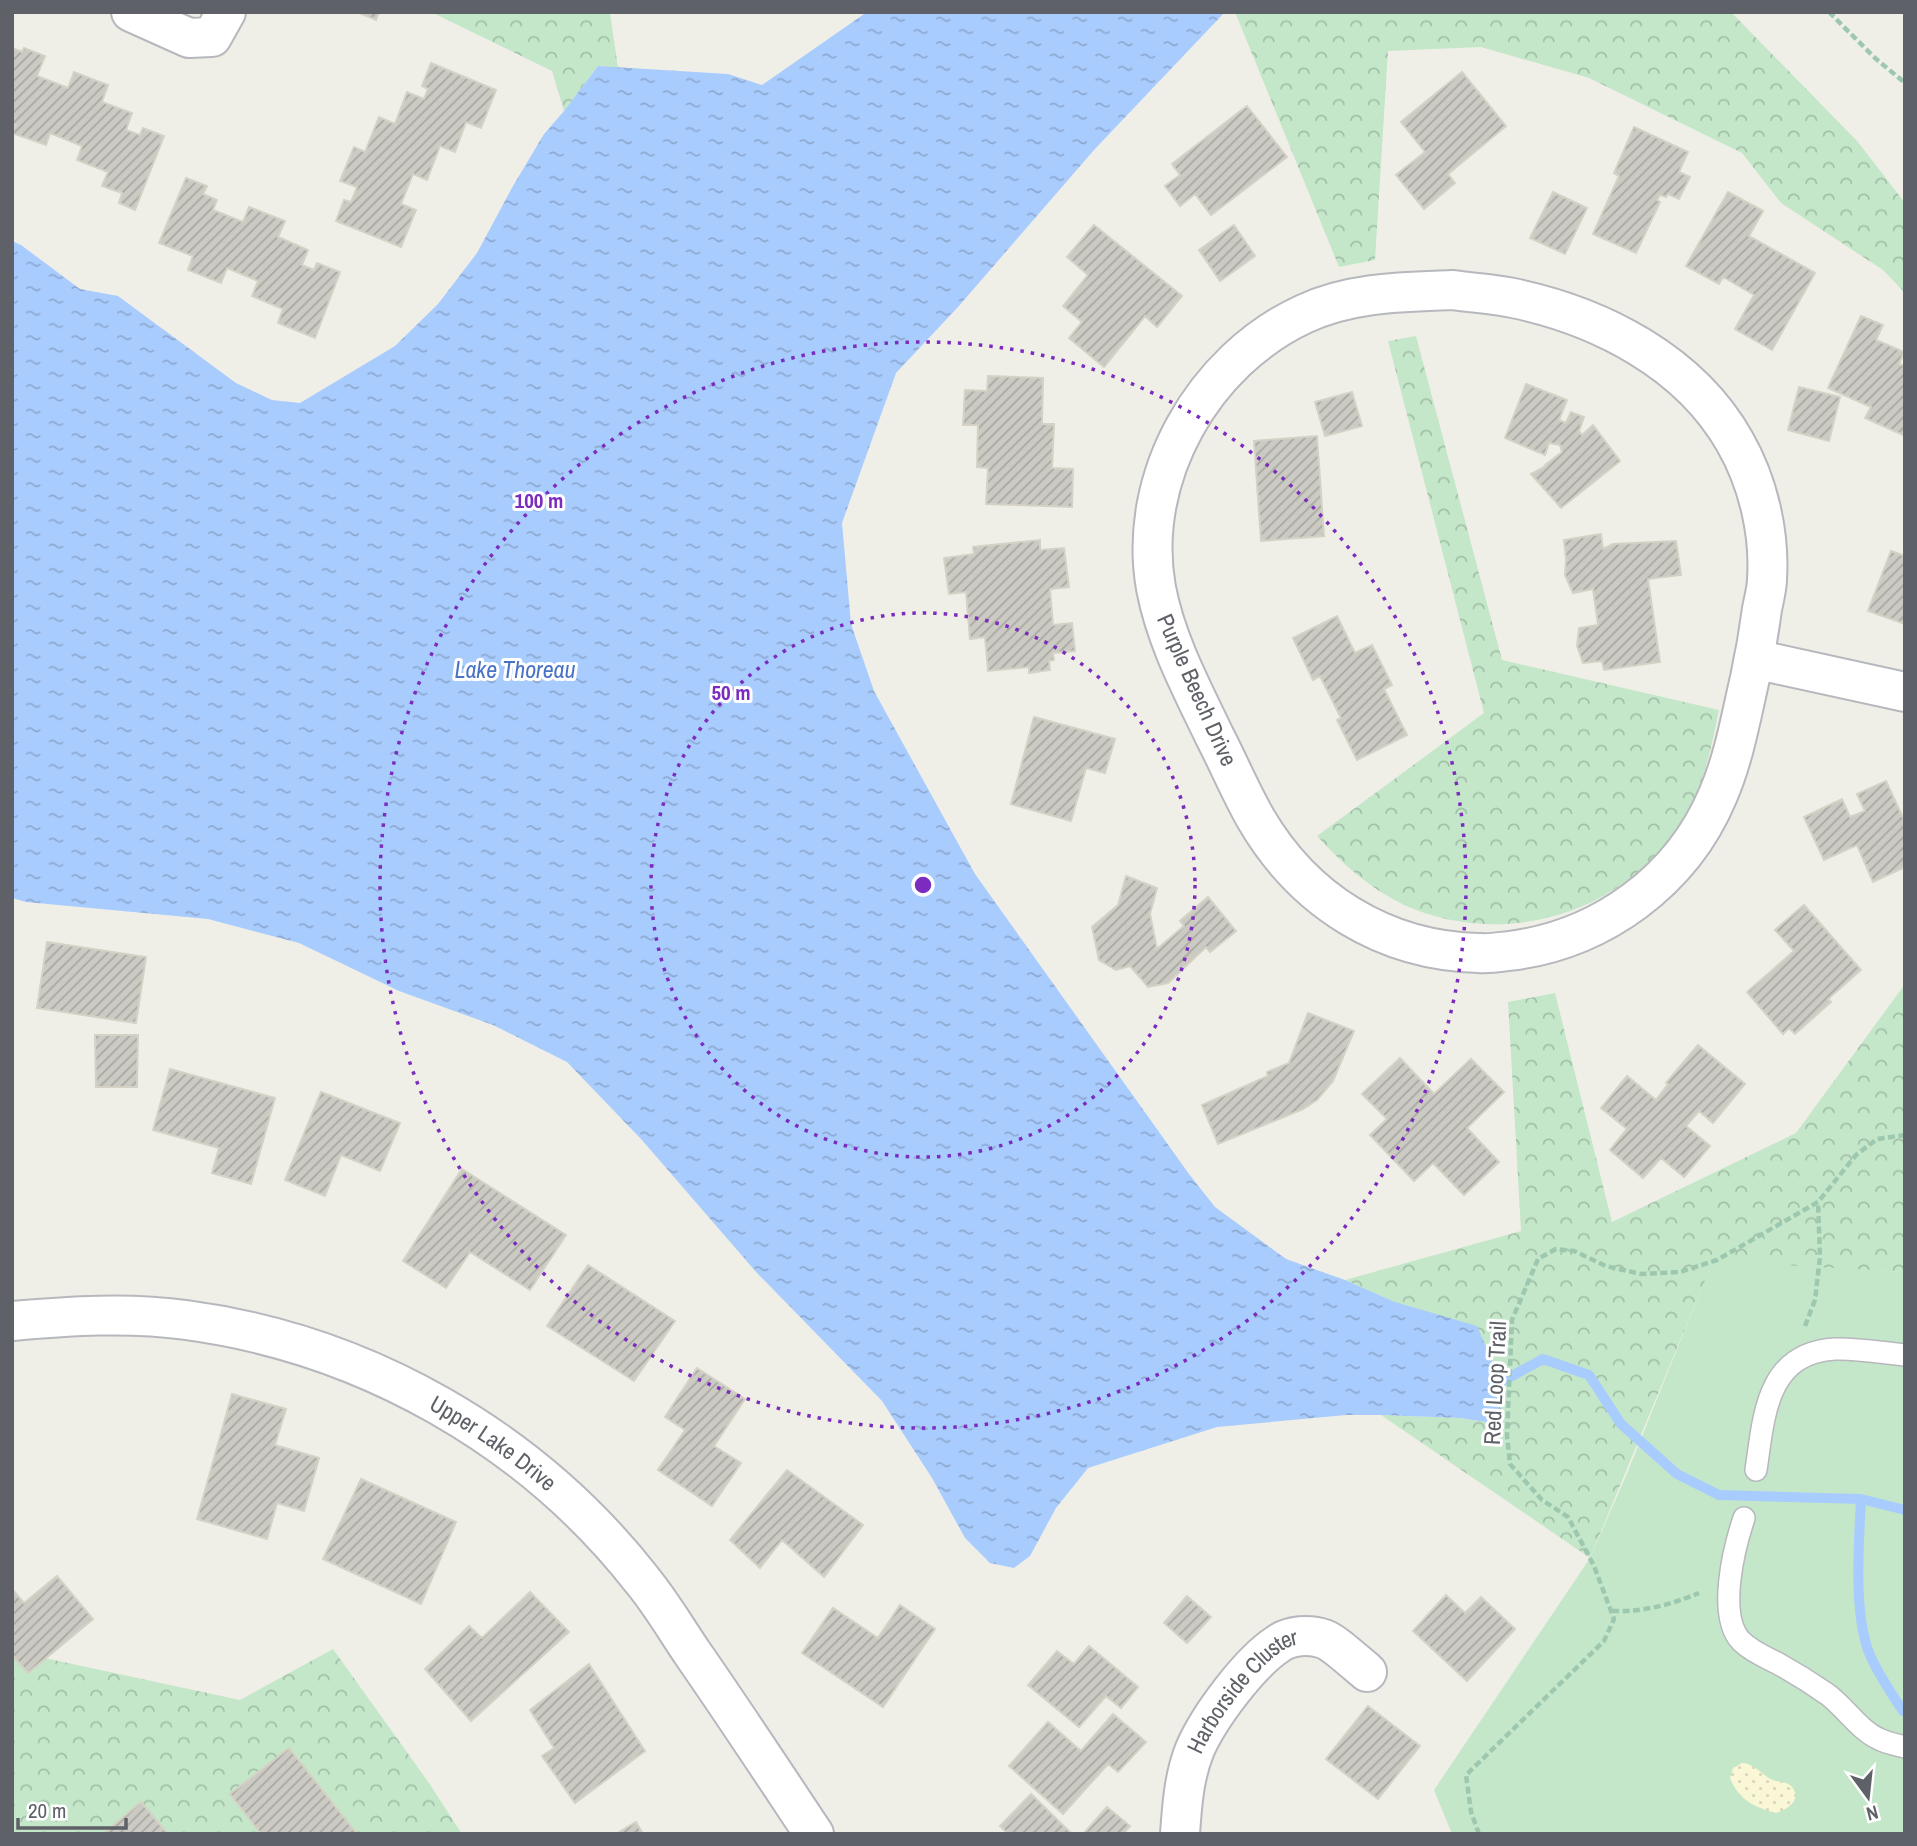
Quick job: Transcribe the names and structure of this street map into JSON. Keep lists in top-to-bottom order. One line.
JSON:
{"streets":{"street":["Purple Beech Drive","Upper Lake Drive","Harborside Cluster"],"path":["Red Loop Trail"]},"water":["Lake Thoreau"],"scale_bar":"20 m","north":"bottom","rings":["100 m","50 m"]}
